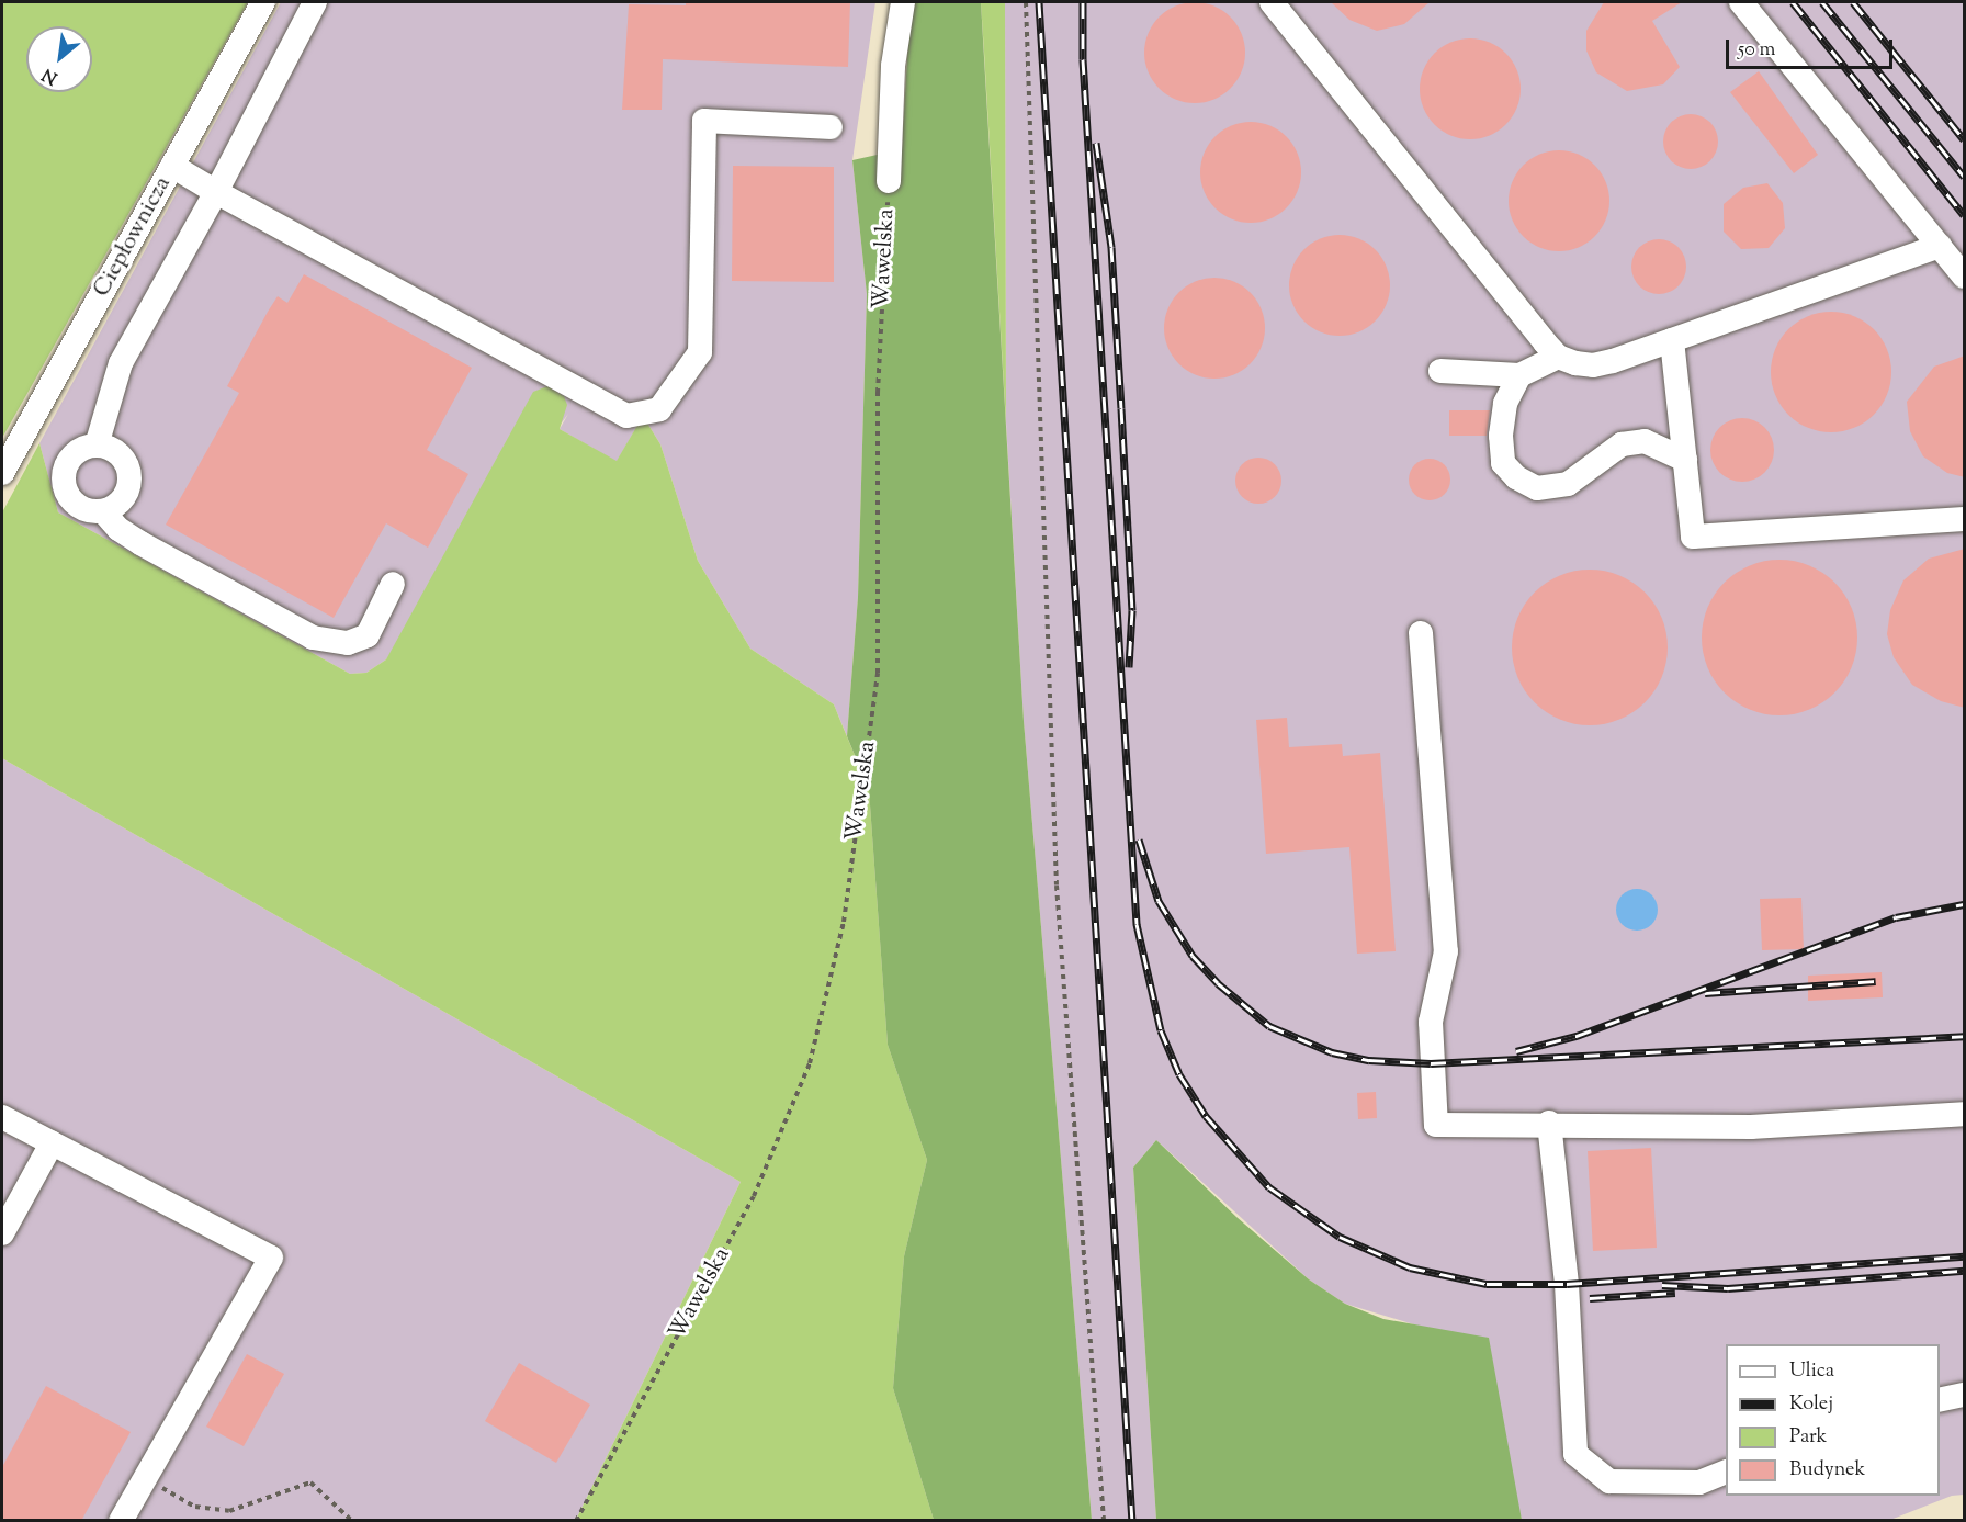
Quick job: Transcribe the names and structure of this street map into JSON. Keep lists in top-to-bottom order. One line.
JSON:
{"streets":{"lane":["Ciepłownicza","Wawelska"]},"legend":["Ulica","Kolej","Park","Budynek"],"scale_bar":"50 m","north":"bottom left"}
